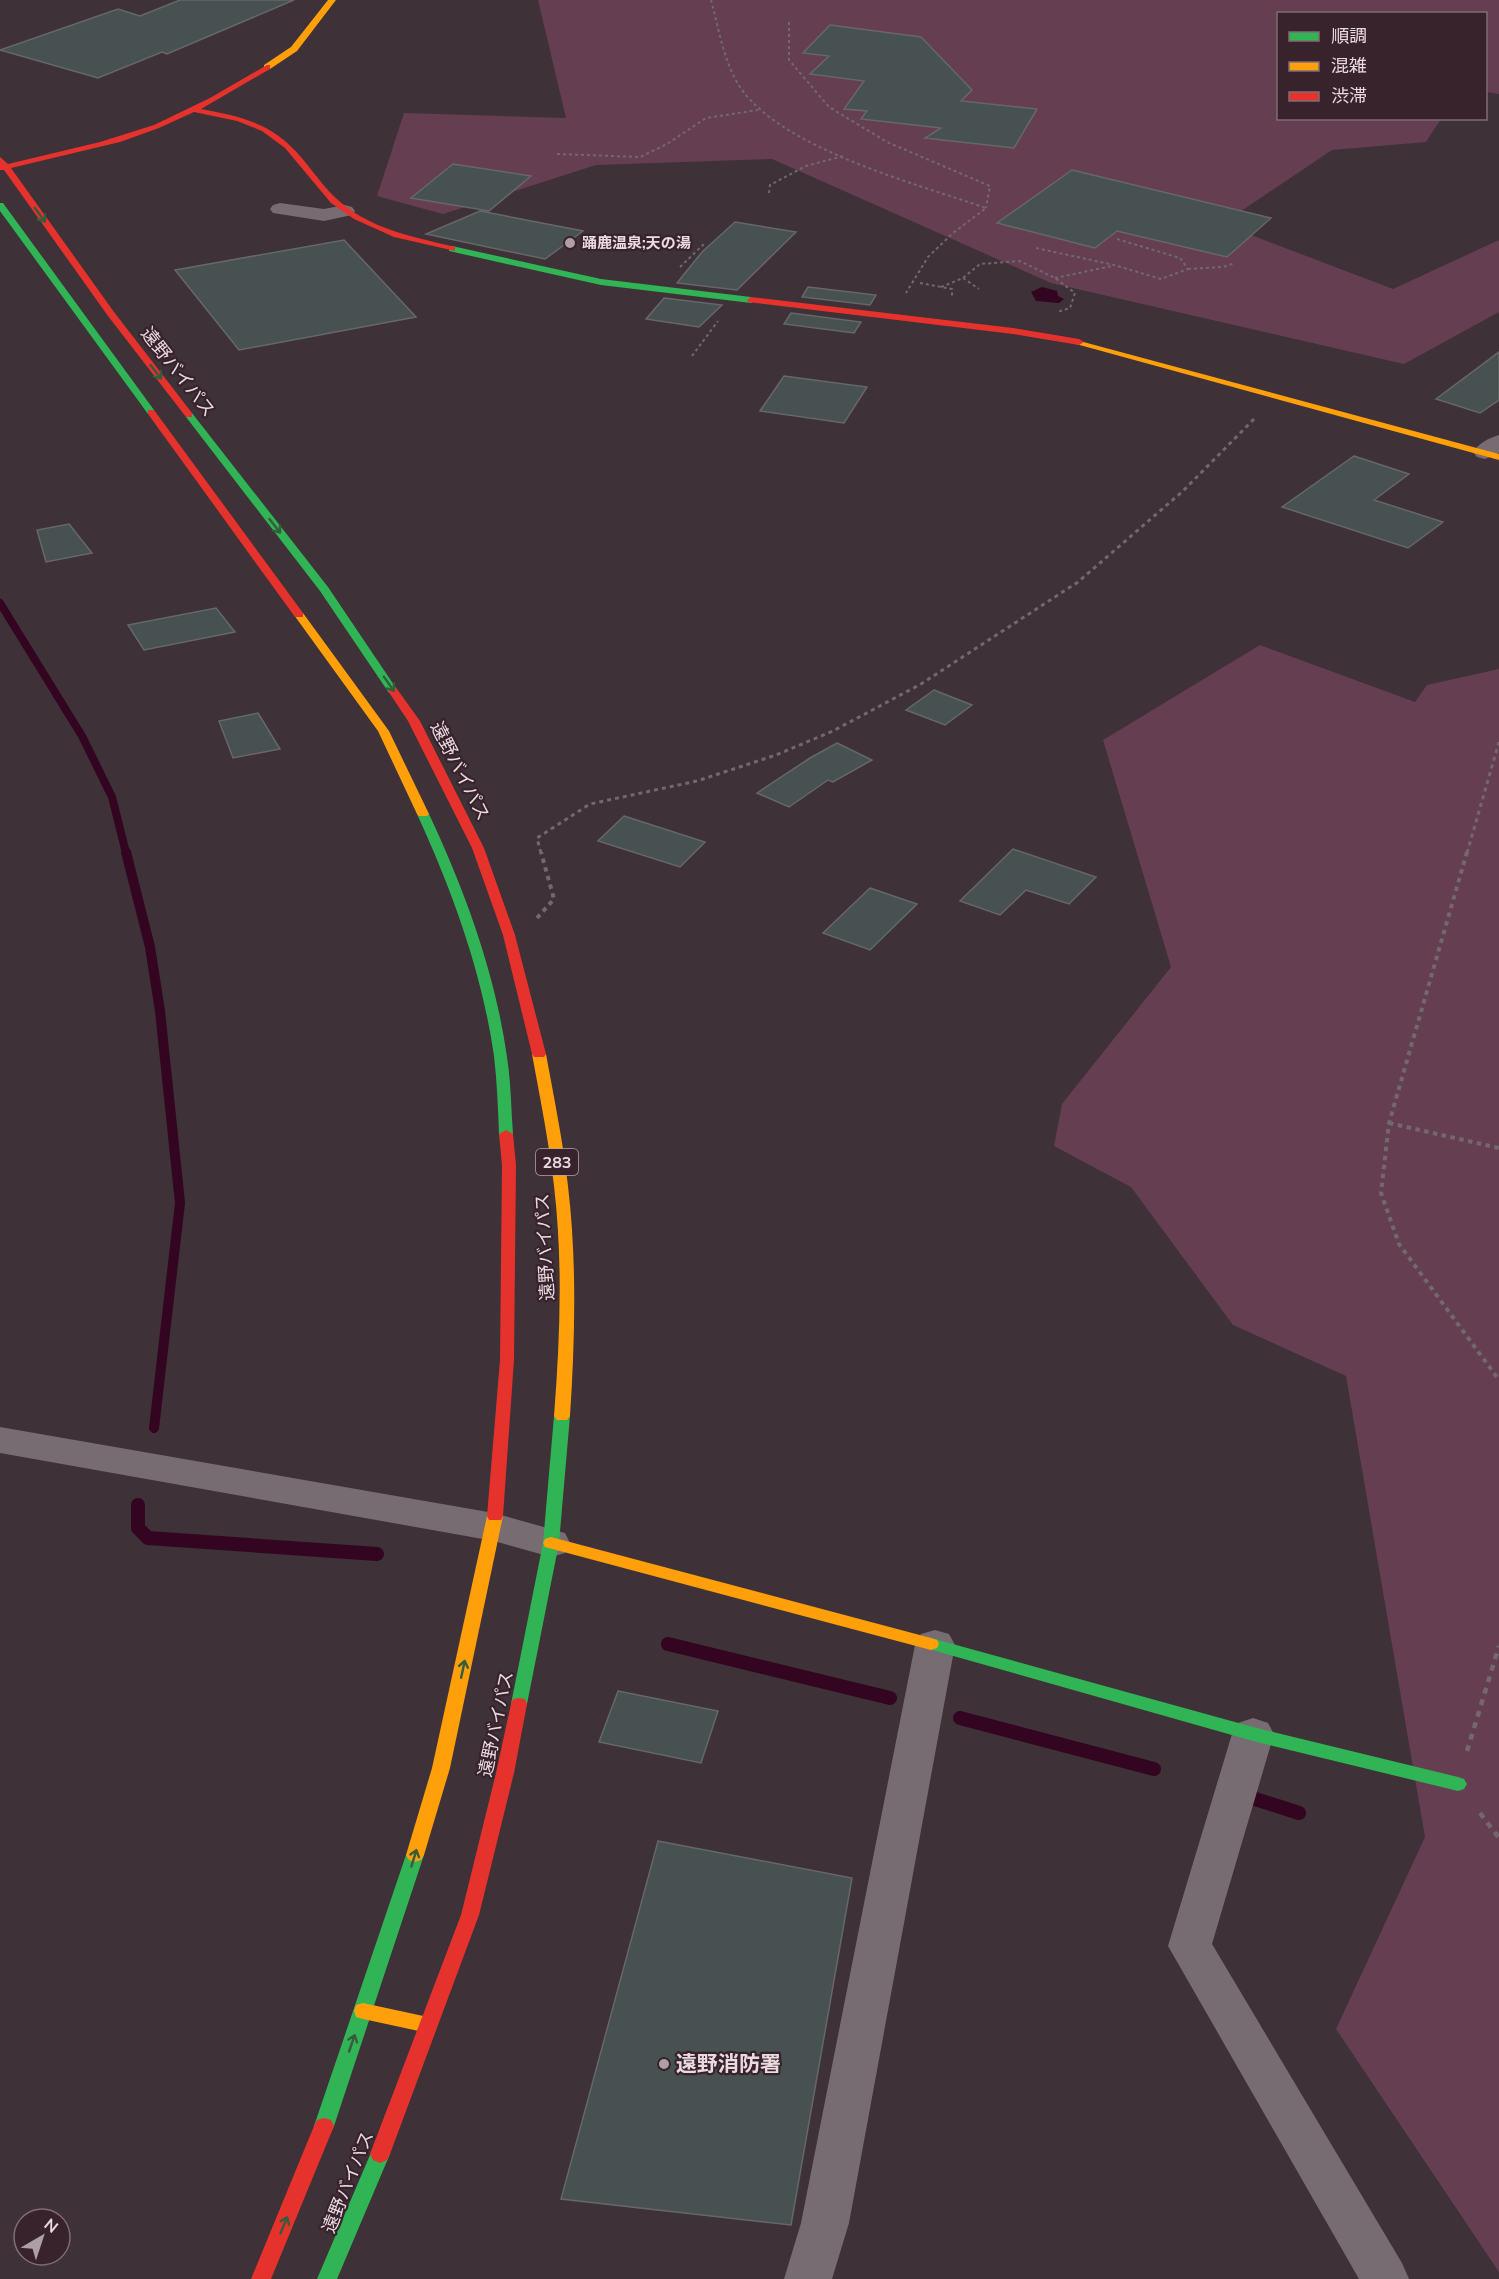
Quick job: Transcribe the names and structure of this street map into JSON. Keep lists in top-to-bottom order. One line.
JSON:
{"streets":{"main road":["遠野バイパス","283"]},"places":["踊鹿温泉;天の湯","遠野消防署"],"legend":["順調","混雑","渋滞"],"north":"top right"}
